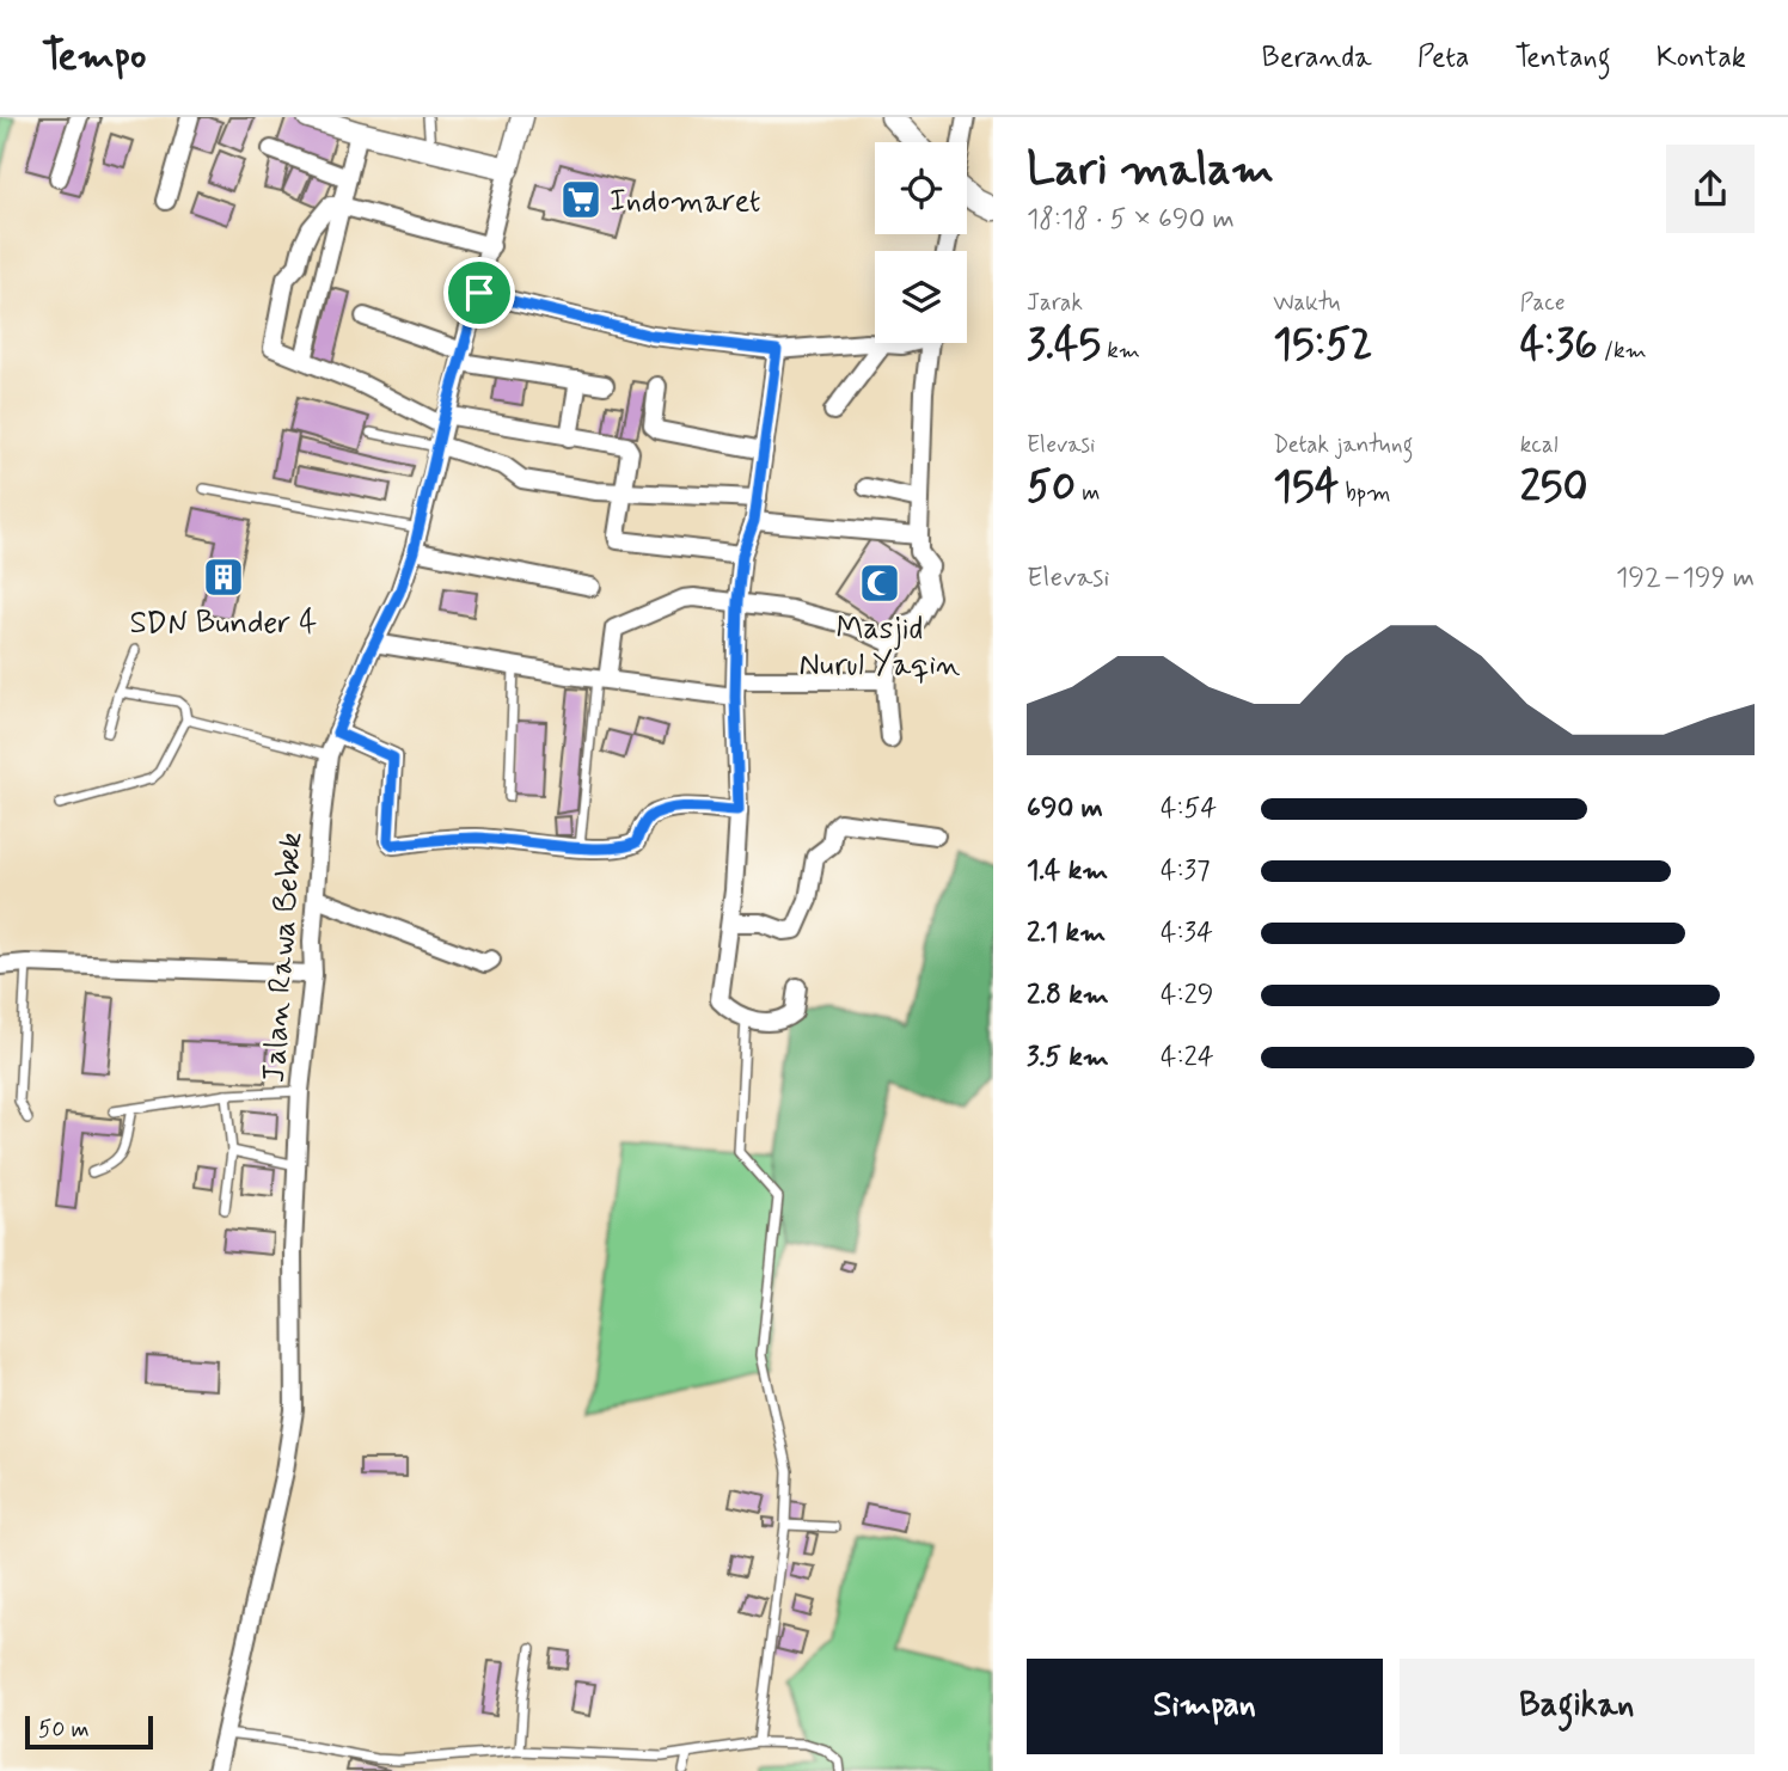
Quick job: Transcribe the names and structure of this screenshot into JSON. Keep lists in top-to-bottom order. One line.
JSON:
{"streets":{"street":["Jalan Rawa Bebek"]},"places":{"supermarket":["Indomaret"],"building":["SDN Bunder 4"],"mosque":["Masjid Nurul Yaqin"]},"scale_bar":"50 m","page":{"header":"Tempo","nav":["Beranda","Peta","Tentang","Kontak"],"heading":["Lari malam","18:18 · 5 × 690 m"],"stats":[["Jarak","3.45 km"],["Waktu","15:52"],["Pace","4:36 /km"],["Elevasi","50 m"],["Detak jantung","154 bpm"],["kcal","250"]],"chart":["Elevasi","192–199 m"],"list":[{"name":"690 m","note":"4:54"},{"name":"1.4 km","note":"4:37"},{"name":"2.1 km","note":"4:34"},{"name":"2.8 km","note":"4:29"},{"name":"3.5 km","note":"4:24"}],"buttons":["Simpan","Bagikan"],"scale":"50 m"}}
